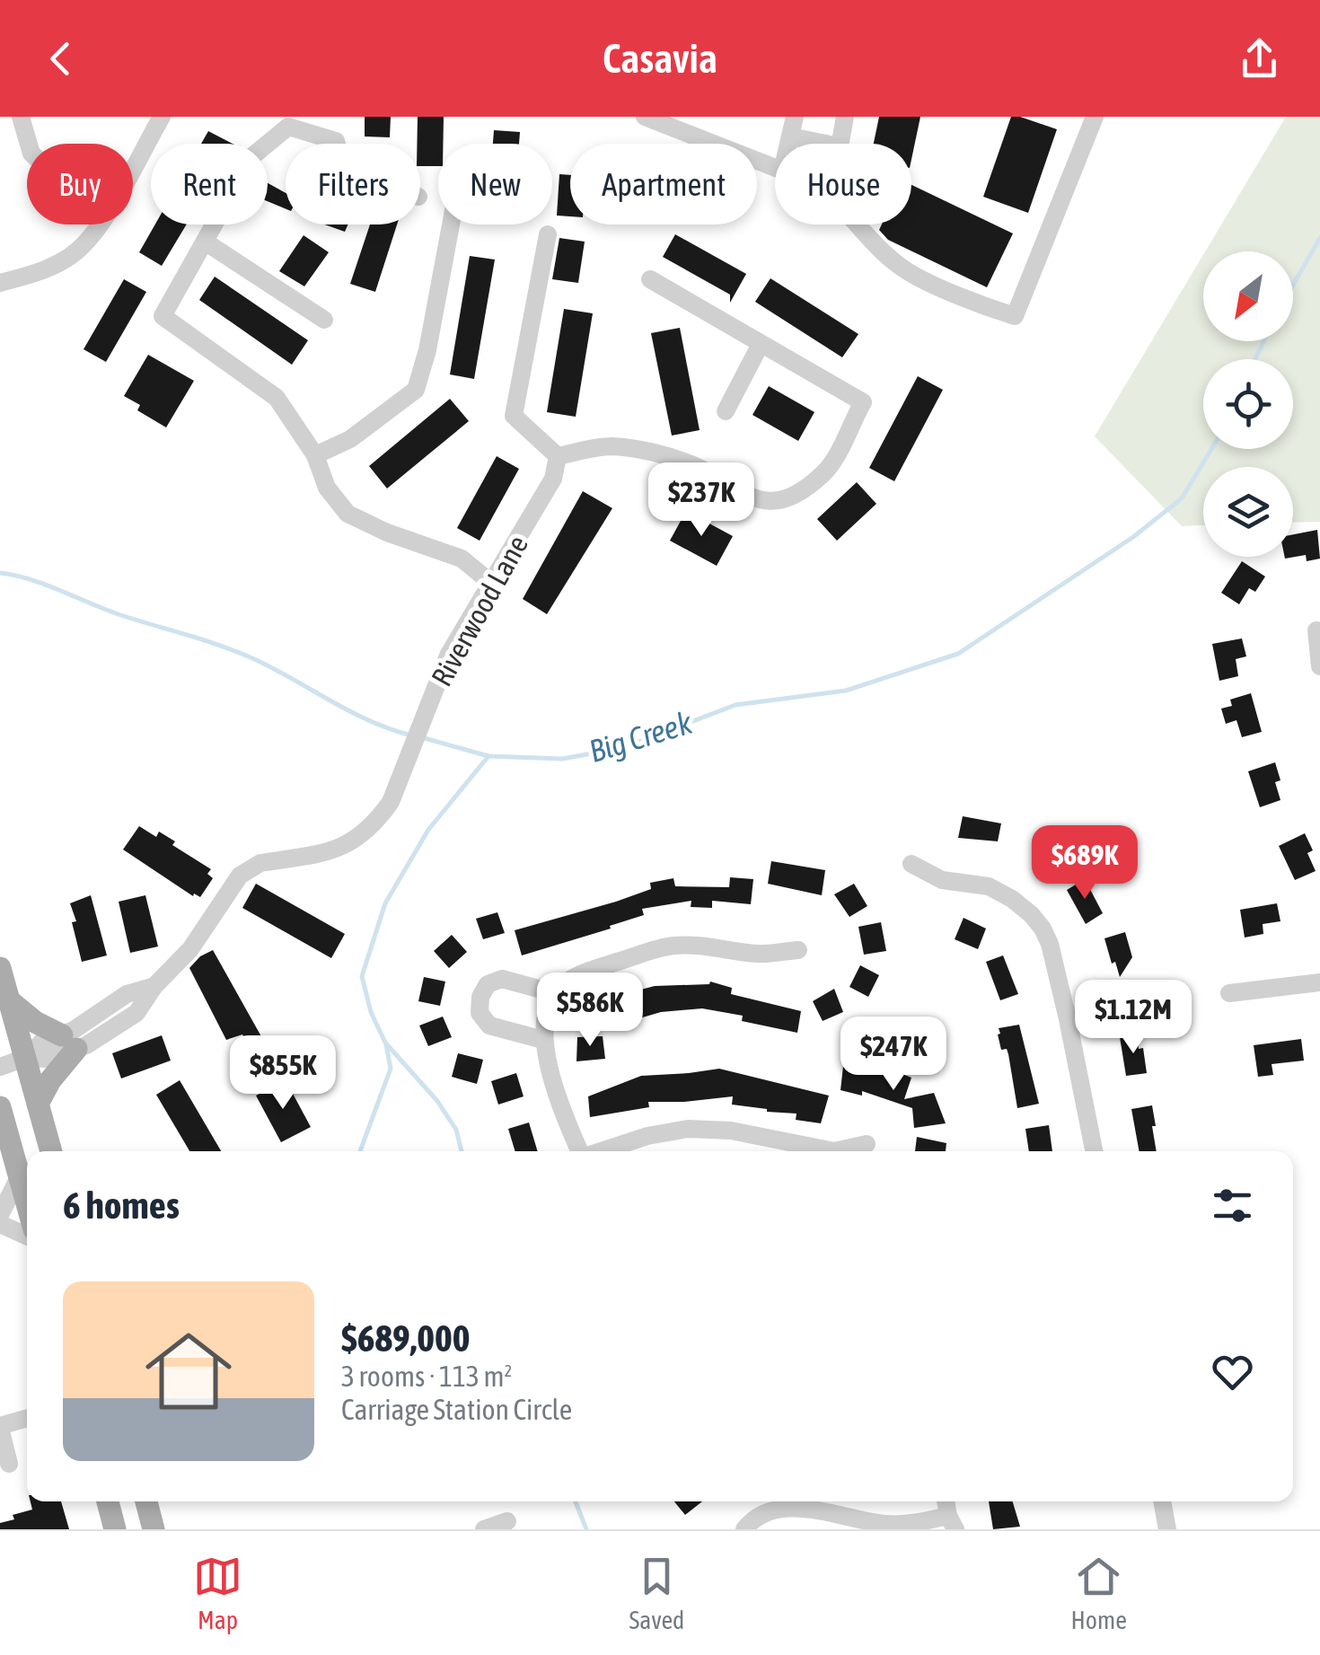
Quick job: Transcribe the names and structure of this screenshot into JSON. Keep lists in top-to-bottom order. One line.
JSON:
{"streets":{"street":["Riverwood Lane"]},"water":["Big Creek"],"north":"bottom left","page":{"header":"Casavia","chip":["Buy","Rent","Filters","New","Apartment","House"],"price":["$237K","$689K","$586K","$1.12M","$247K","$855K"],"heading":"6 homes","list":[{"name":"$689,000","note":"3 rooms · 113 m² · Carriage Station Circle"}],"tabs":["Map","Saved","Home"]}}
